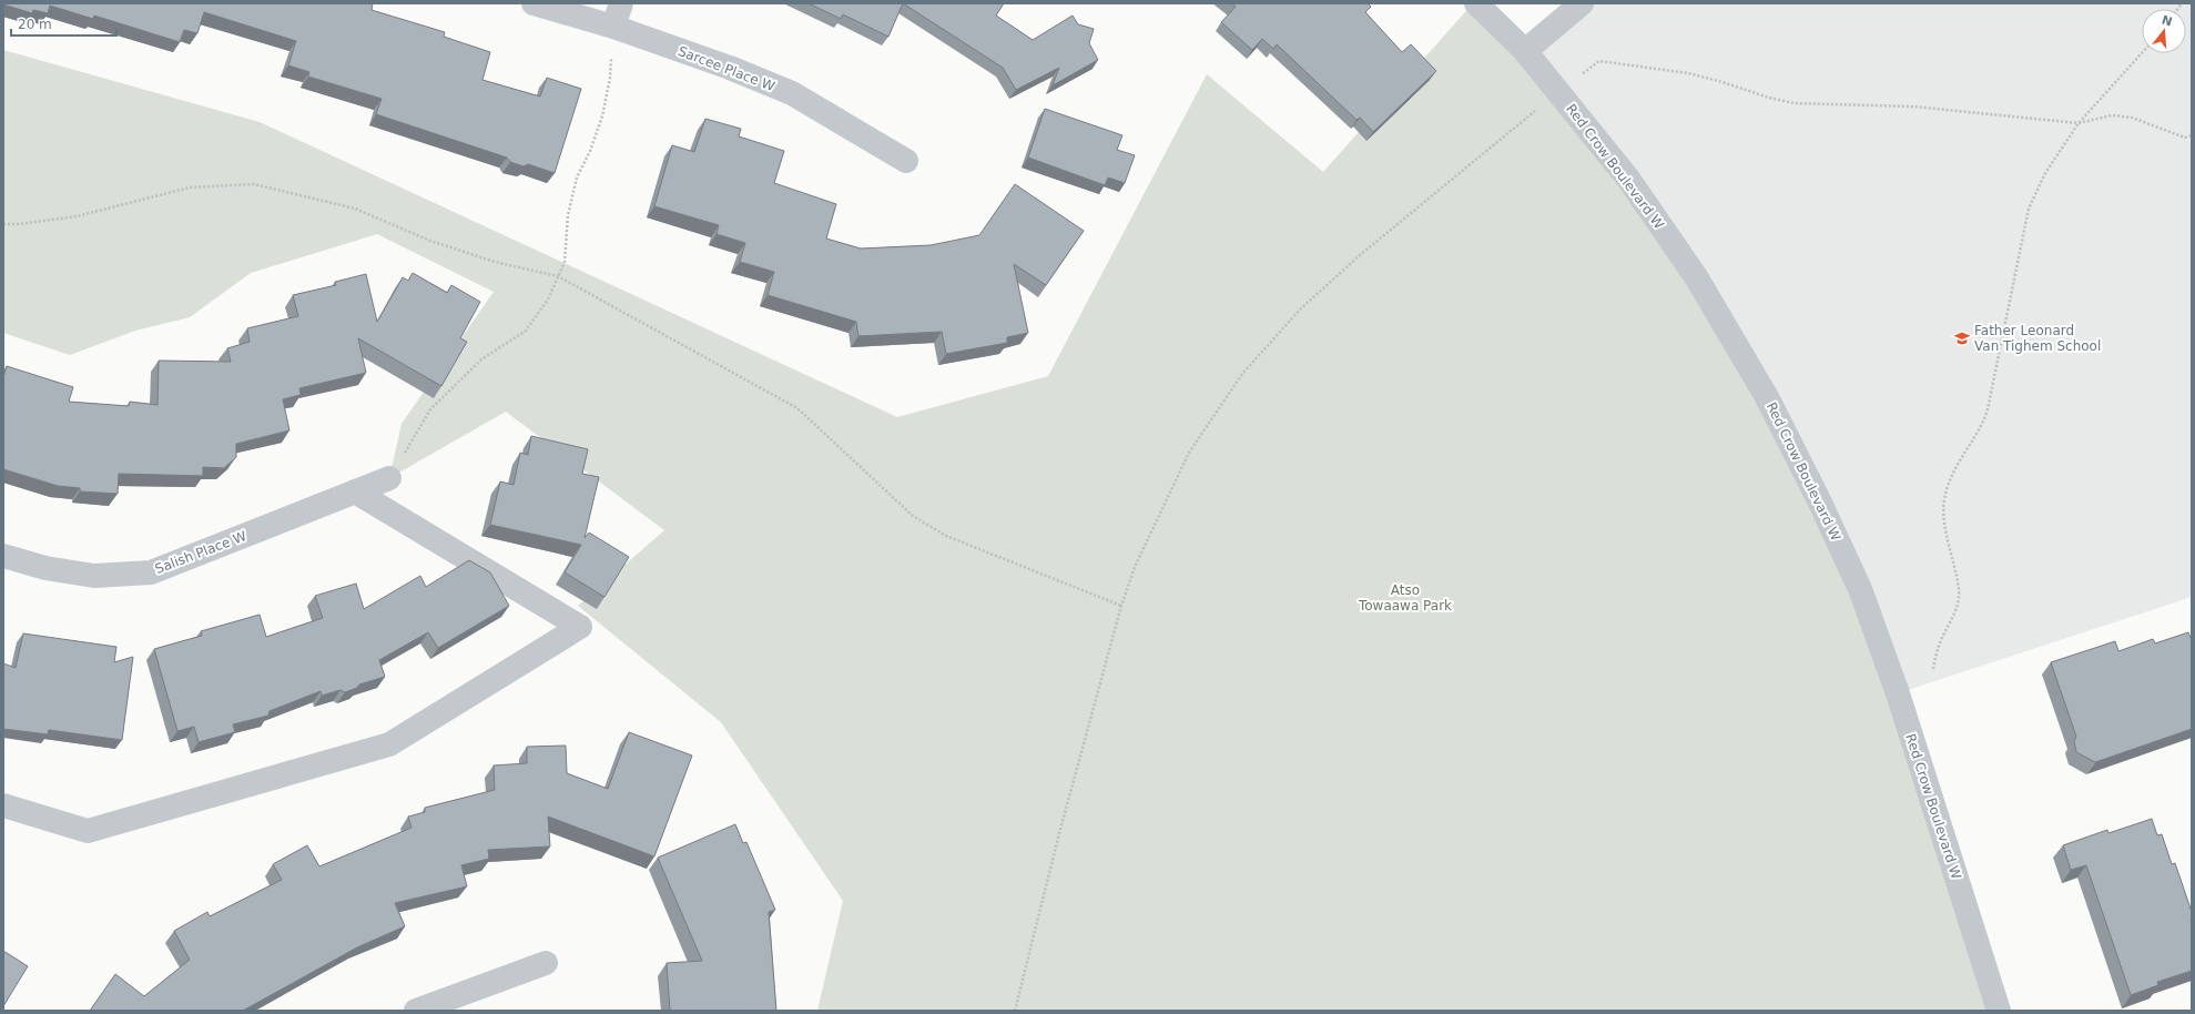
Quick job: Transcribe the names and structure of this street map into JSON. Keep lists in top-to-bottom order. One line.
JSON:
{"streets":{"street":["Sarcee Place W","Red Crow Boulevard W","Salish Place W"]},"parks":["Atso Towaawa Park"],"places":{"school or university":["Father Leonard Van Tighem School"]},"scale_bar":"20 m","north":"top"}
